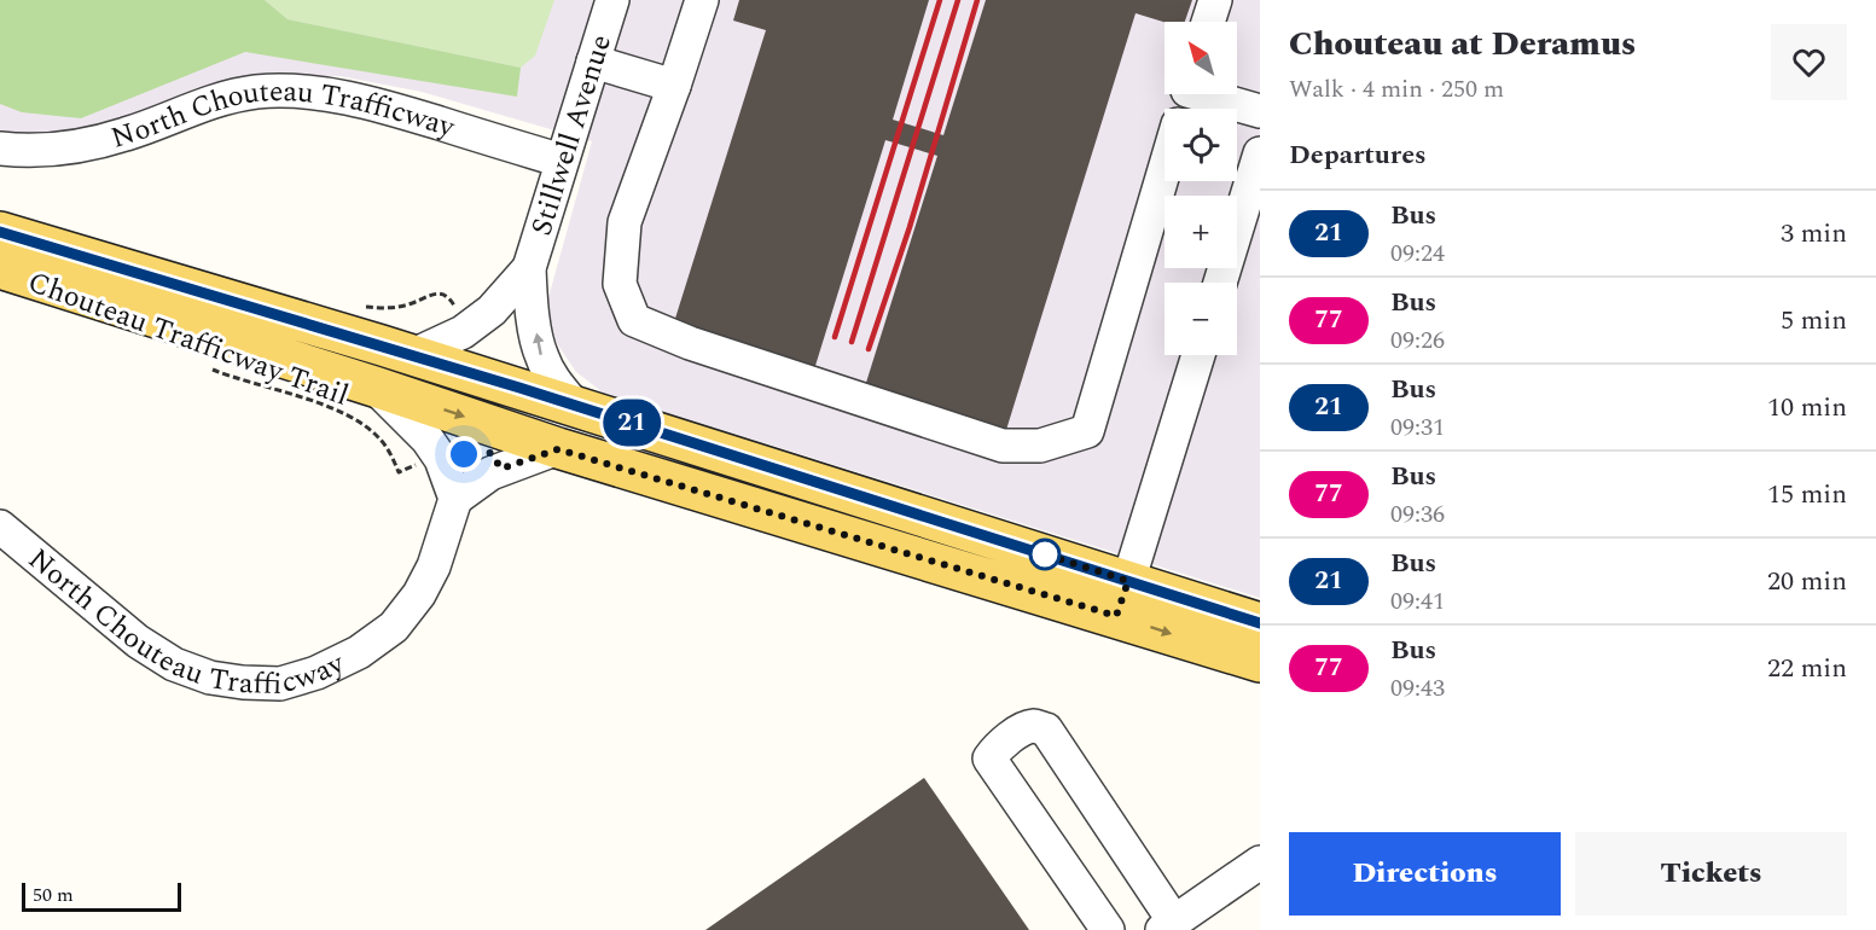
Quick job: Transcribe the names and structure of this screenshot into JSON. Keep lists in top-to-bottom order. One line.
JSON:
{"streets":{"street":["Stillwell Avenue","North Chouteau Trafficway"],"path":["Chouteau Trafficway Trail"]},"crossings":[["Stillwell Avenue","North Chouteau Trafficway"]],"lines":["bus line 21"],"scale_bar":"50 m","north":"top left","page":{"on_map":"21","heading":[["Chouteau at Deramus","Walk · 4 min · 250 m"],"Departures"],"map_buttons":["+","−"],"list":[{"mark":"21","name":"Bus","note":"09:24","value":"3 min"},{"mark":"77","name":"Bus","note":"09:26","value":"5 min"},{"mark":"21","name":"Bus","note":"09:31","value":"10 min"},{"mark":"77","name":"Bus","note":"09:36","value":"15 min"},{"mark":"21","name":"Bus","note":"09:41","value":"20 min"},{"mark":"77","name":"Bus","note":"09:43","value":"22 min"}],"buttons":["Directions","Tickets"],"scale":"50 m"}}
